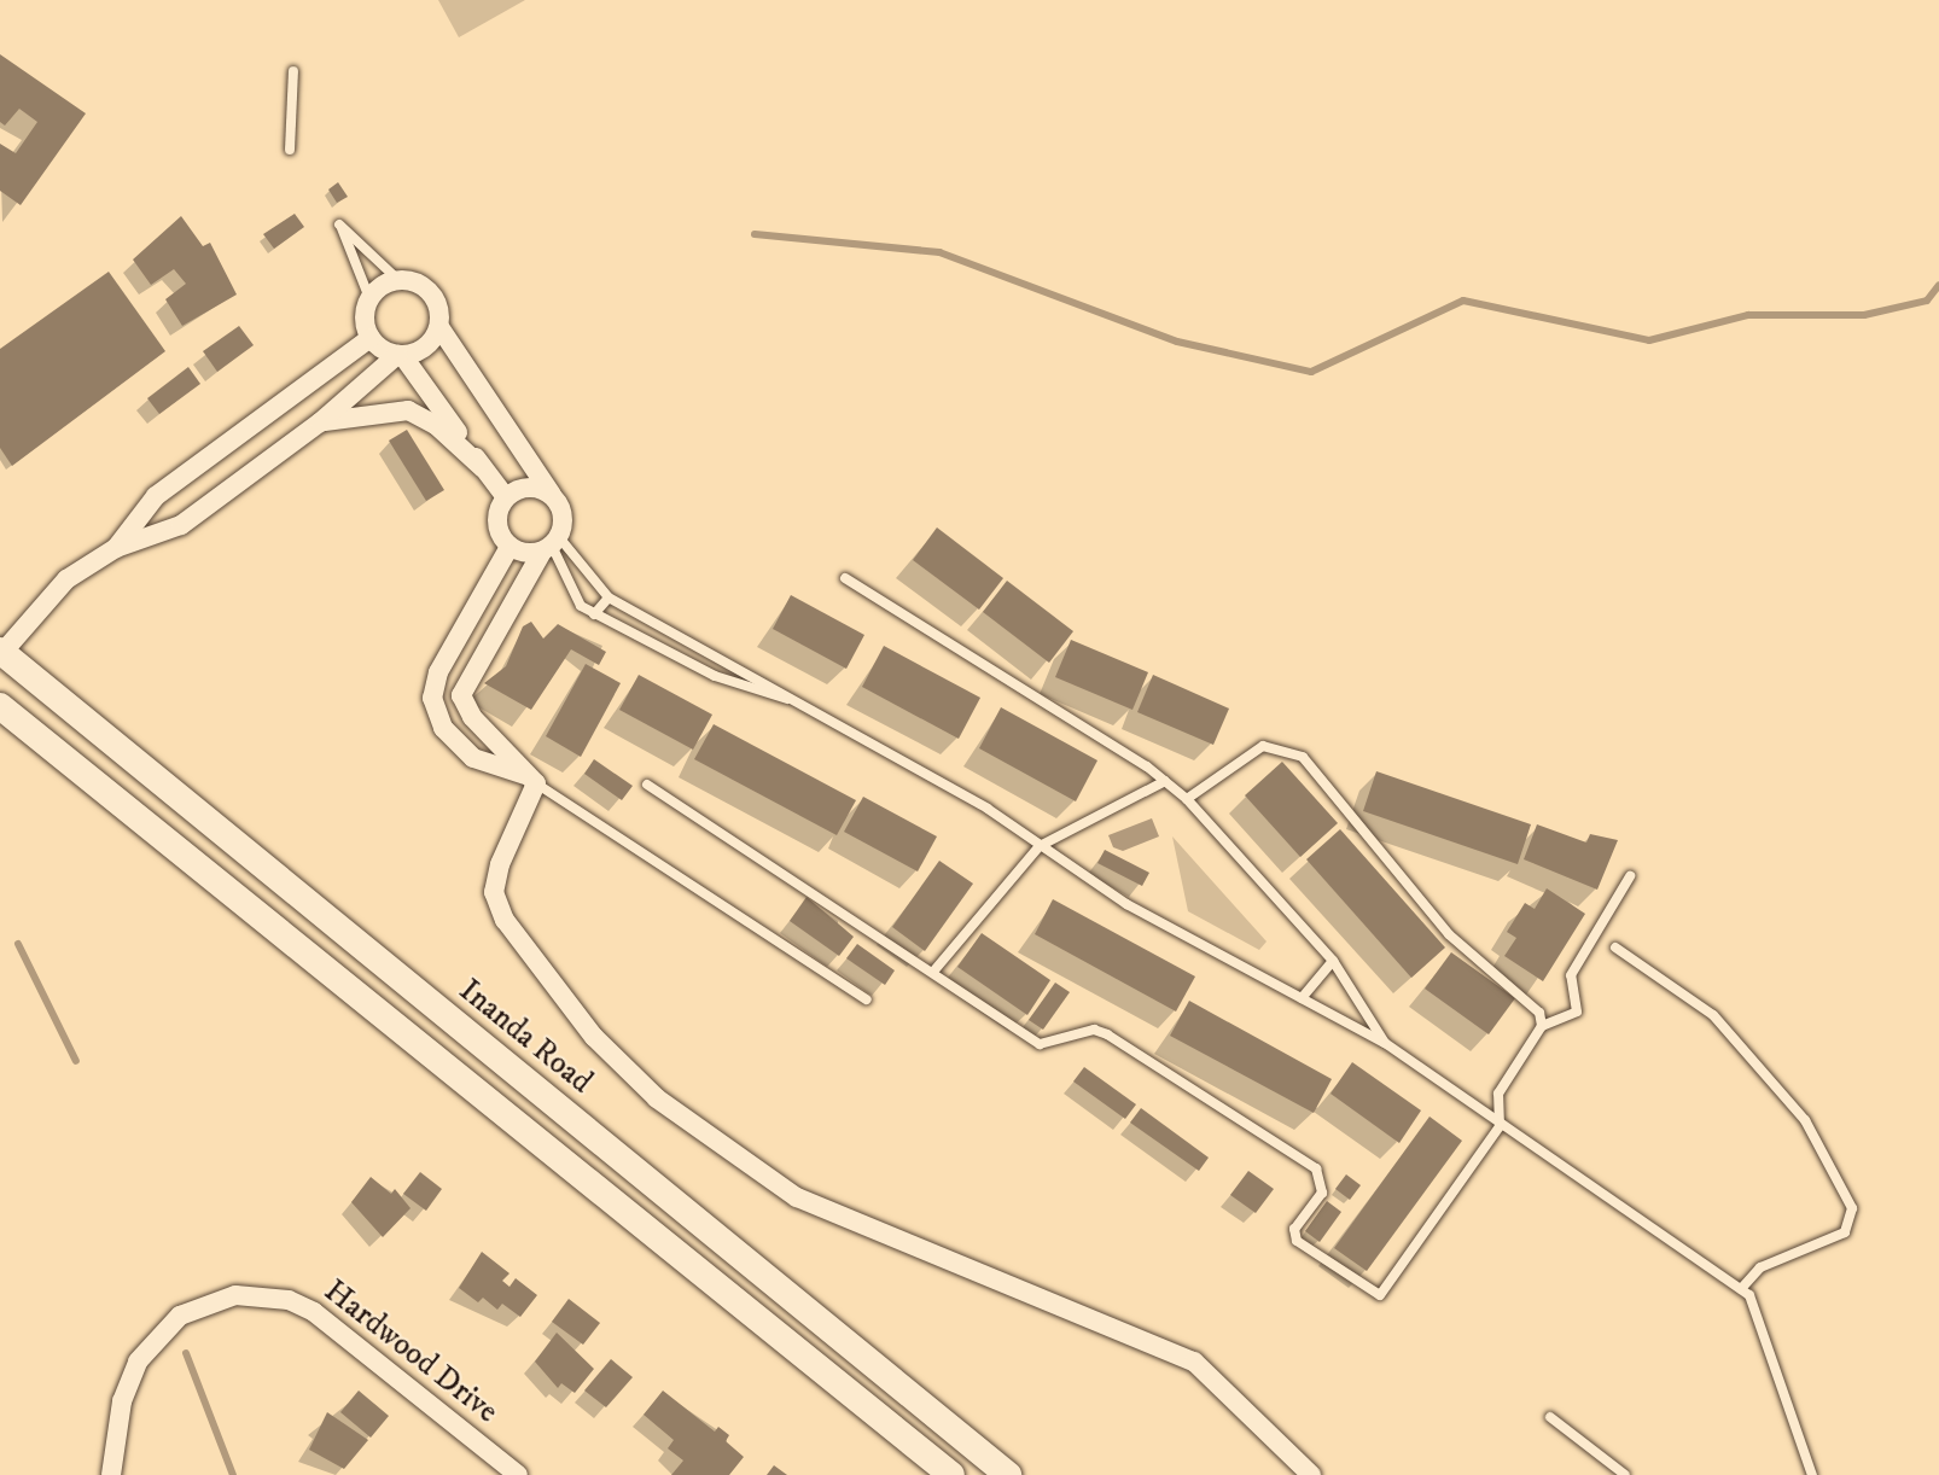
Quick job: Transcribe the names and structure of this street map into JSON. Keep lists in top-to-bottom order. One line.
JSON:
{"streets":{"main road":["Inanda Road"],"street":["Hardwood Drive"]}}
